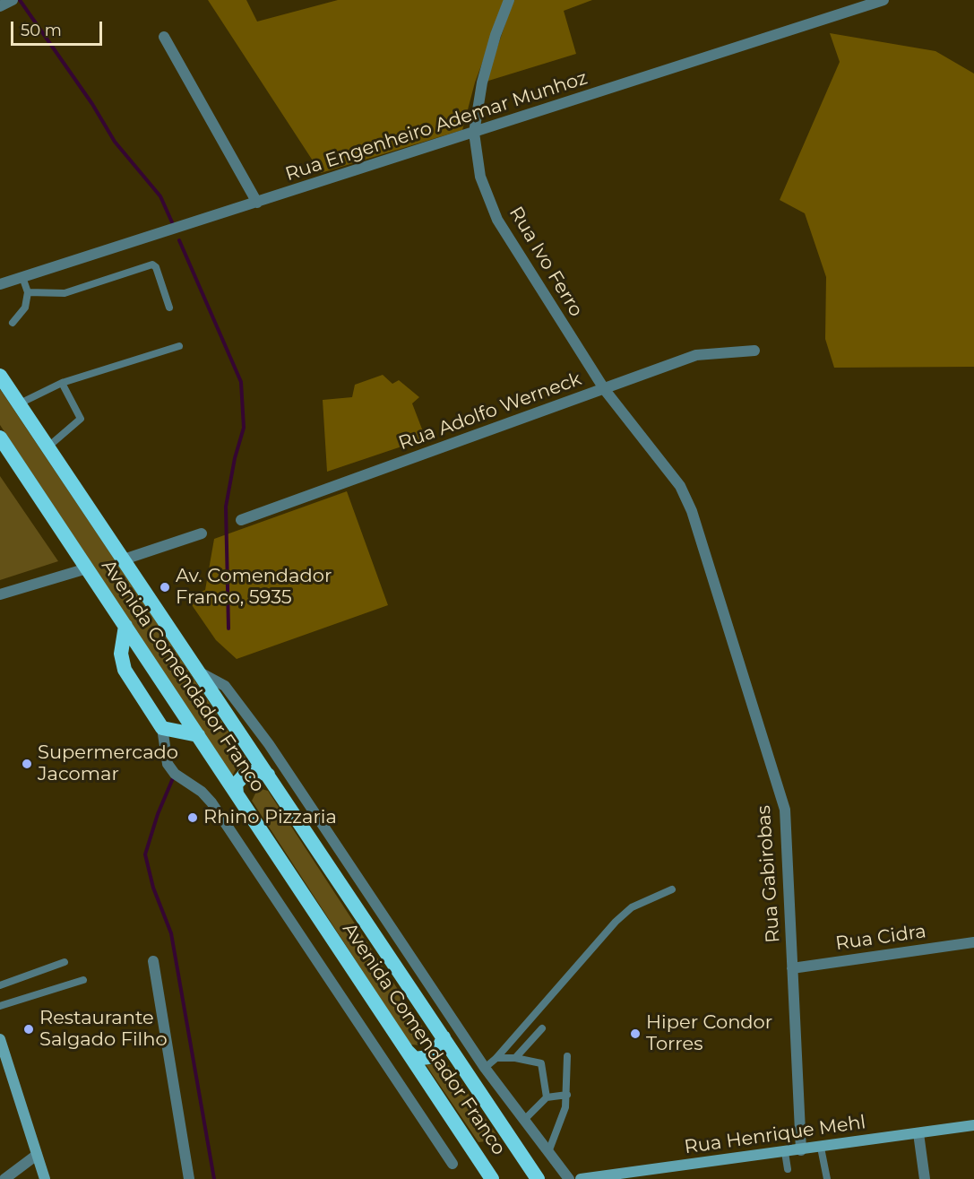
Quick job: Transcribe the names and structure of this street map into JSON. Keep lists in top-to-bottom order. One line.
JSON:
{"streets":{"highway":["Avenida Comendador Franco"],"main road":["Rua Henrique Mehl"],"street":["Rua Engenheiro Ademar Munhoz","Rua Ivo Ferro","Rua Adolfo Werneck","Rua Gabirobas","Rua Cidra"]},"crossings":[["Rua Engenheiro Ademar Munhoz","Rua Ivo Ferro"],["Rua Ivo Ferro","Rua Adolfo Werneck"],["Rua Ivo Ferro","Rua Gabirobas"],["Rua Gabirobas","Rua Cidra"],["Rua Gabirobas","Rua Henrique Mehl"]],"places":["Av. Comendador Franco, 5935","Supermercado Jacomar","Rhino Pizzaria","Restaurante Salgado Filho","Hiper Condor Torres"],"scale_bar":"50 m"}
